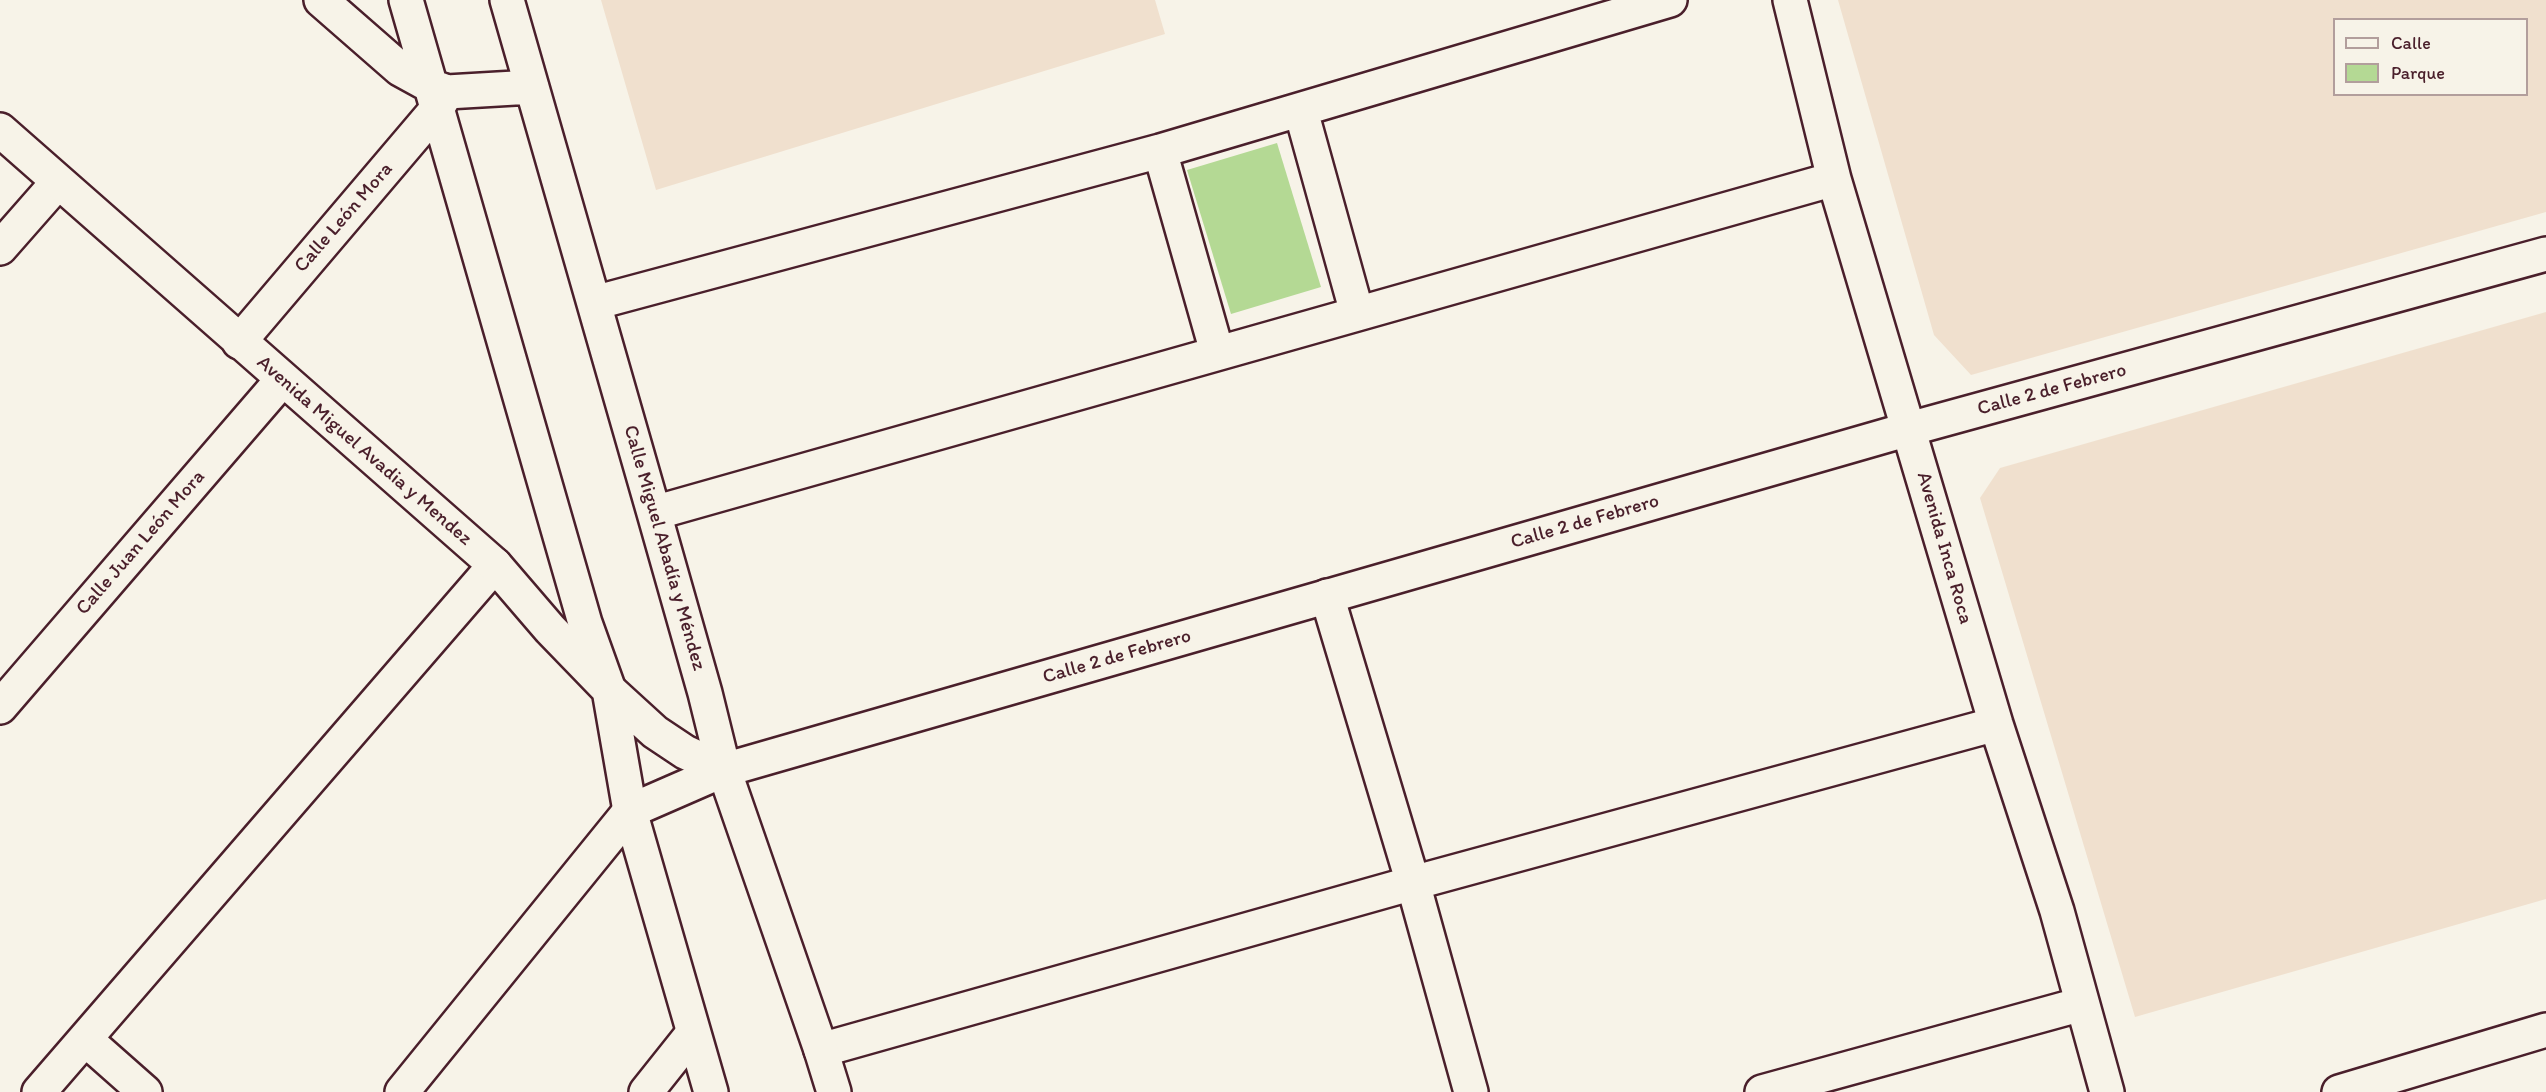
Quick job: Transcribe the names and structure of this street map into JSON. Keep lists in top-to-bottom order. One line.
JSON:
{"streets":{"street":["Calle León Mora","Calle 2 de Febrero","Avenida Miguel Avadia y Mendez","Calle Juan León Mora","Calle Miguel Abadía y Méndez","Avenida Inca Roca"]},"crossings":[["Calle León Mora","Avenida Miguel Avadia y Mendez"],["Calle 2 de Febrero","Avenida Miguel Avadia y Mendez"],["Calle 2 de Febrero","Calle Miguel Abadía y Méndez"],["Calle 2 de Febrero","Avenida Inca Roca"],["Avenida Miguel Avadia y Mendez","Calle Juan León Mora"],["Avenida Miguel Avadia y Mendez","Calle Miguel Abadía y Méndez"]],"legend":["Calle","Parque"]}
